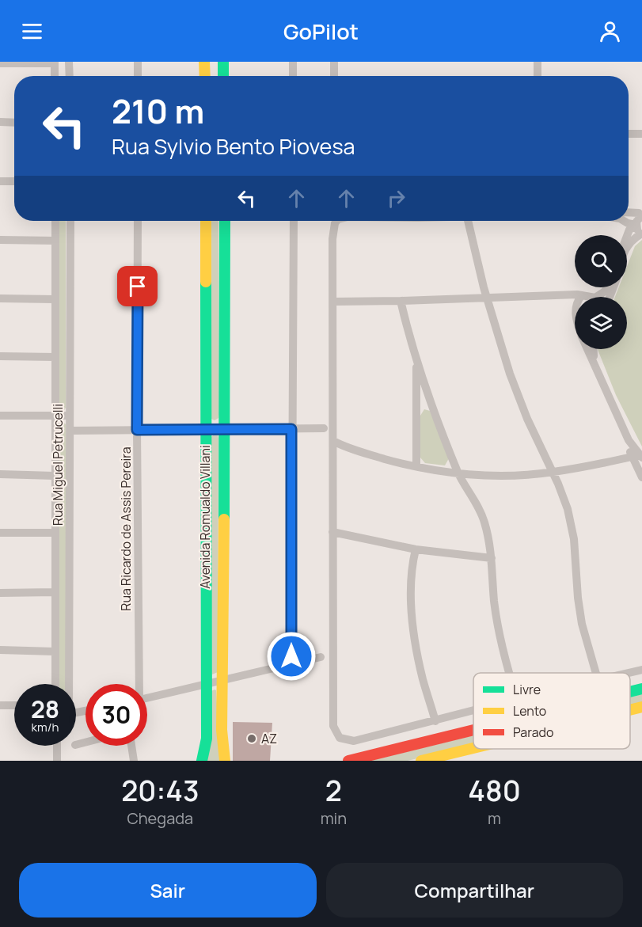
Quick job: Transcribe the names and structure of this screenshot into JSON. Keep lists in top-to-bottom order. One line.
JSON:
{"streets":{"street":["Rua Miguel Petrucelli","Avenida Romualdo Villani","Rua Ricardo de Assis Pereira"]},"places":["AZ"],"legend":["Livre","Lento","Parado"],"page":{"header":"GoPilot","turn":["210 m","Rua Sylvio Bento Piovesa"],"speed":"28 km/h","limit":"30","eta":["20:43","Chegada","2","min","480","m"],"buttons":["Sair","Compartilhar"]}}
